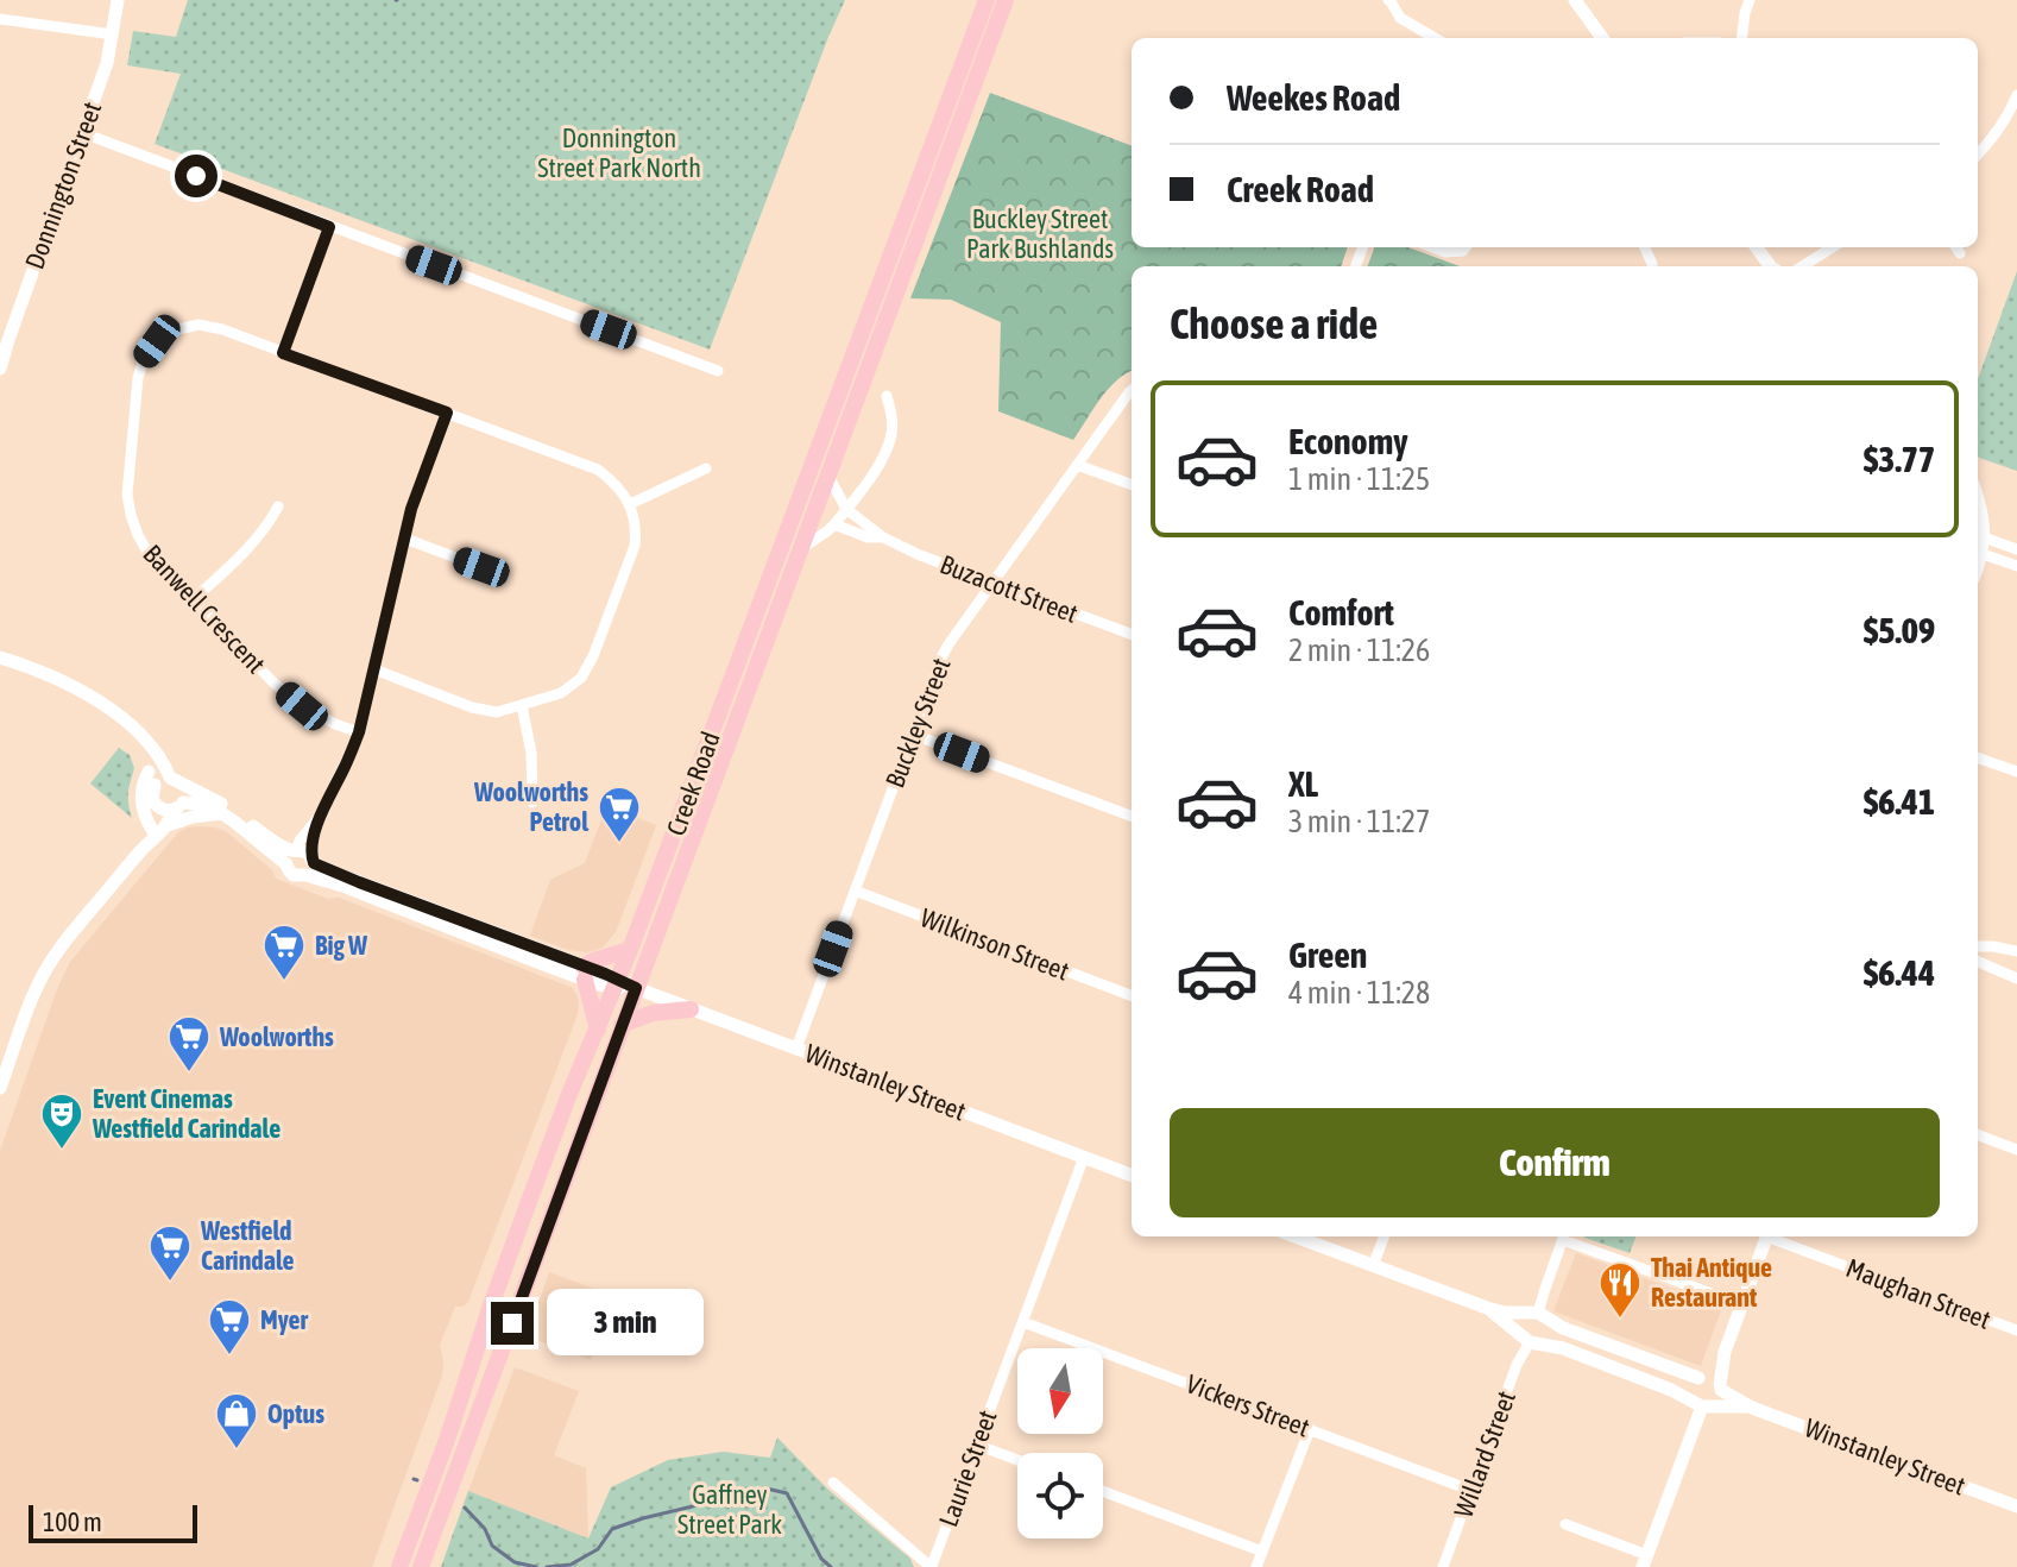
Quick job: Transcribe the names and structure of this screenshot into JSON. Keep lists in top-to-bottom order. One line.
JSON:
{"streets":{"main road":["Creek Road"],"street":["Donnington Street","Buzacott Street","Banwell Crescent","Buckley Street","Wilkinson Street","Winstanley Street","Maughan Street","Vickers Street","Willard Street","Laurie Street"]},"crossings":[["Buzacott Street","Buckley Street"],["Buzacott Street","Creek Road"],["Buckley Street","Wilkinson Street"],["Buckley Street","Winstanley Street"],["Creek Road","Winstanley Street"],["Winstanley Street","Willard Street"],["Winstanley Street","Laurie Street"],["Vickers Street","Willard Street"],["Vickers Street","Laurie Street"]],"parks":["Donnington Street Park North","Buckley Street Park Bushlands","Gaffney Street Park"],"places":{"supermarket":["Woolworths Petrol","Big W","Woolworths","Westfield Carindale","Myer"],"theatre":["Event Cinemas Westfield Carindale"],"restaurant":["Thai Antique Restaurant"],"shop":["Optus"]},"scale_bar":"100 m","north":"bottom","page":{"banner":["Weekes Road","Creek Road"],"heading":"Choose a ride","list":[{"name":"Economy","note":"1 min · 11:25","value":"$3.77"},{"name":"Comfort","note":"2 min · 11:26","value":"$5.09"},{"name":"XL","note":"3 min · 11:27","value":"$6.41"},{"name":"Green","note":"4 min · 11:28","value":"$6.44"}],"buttons":"Confirm","bubble":"3 min","scale":"100 m"}}
